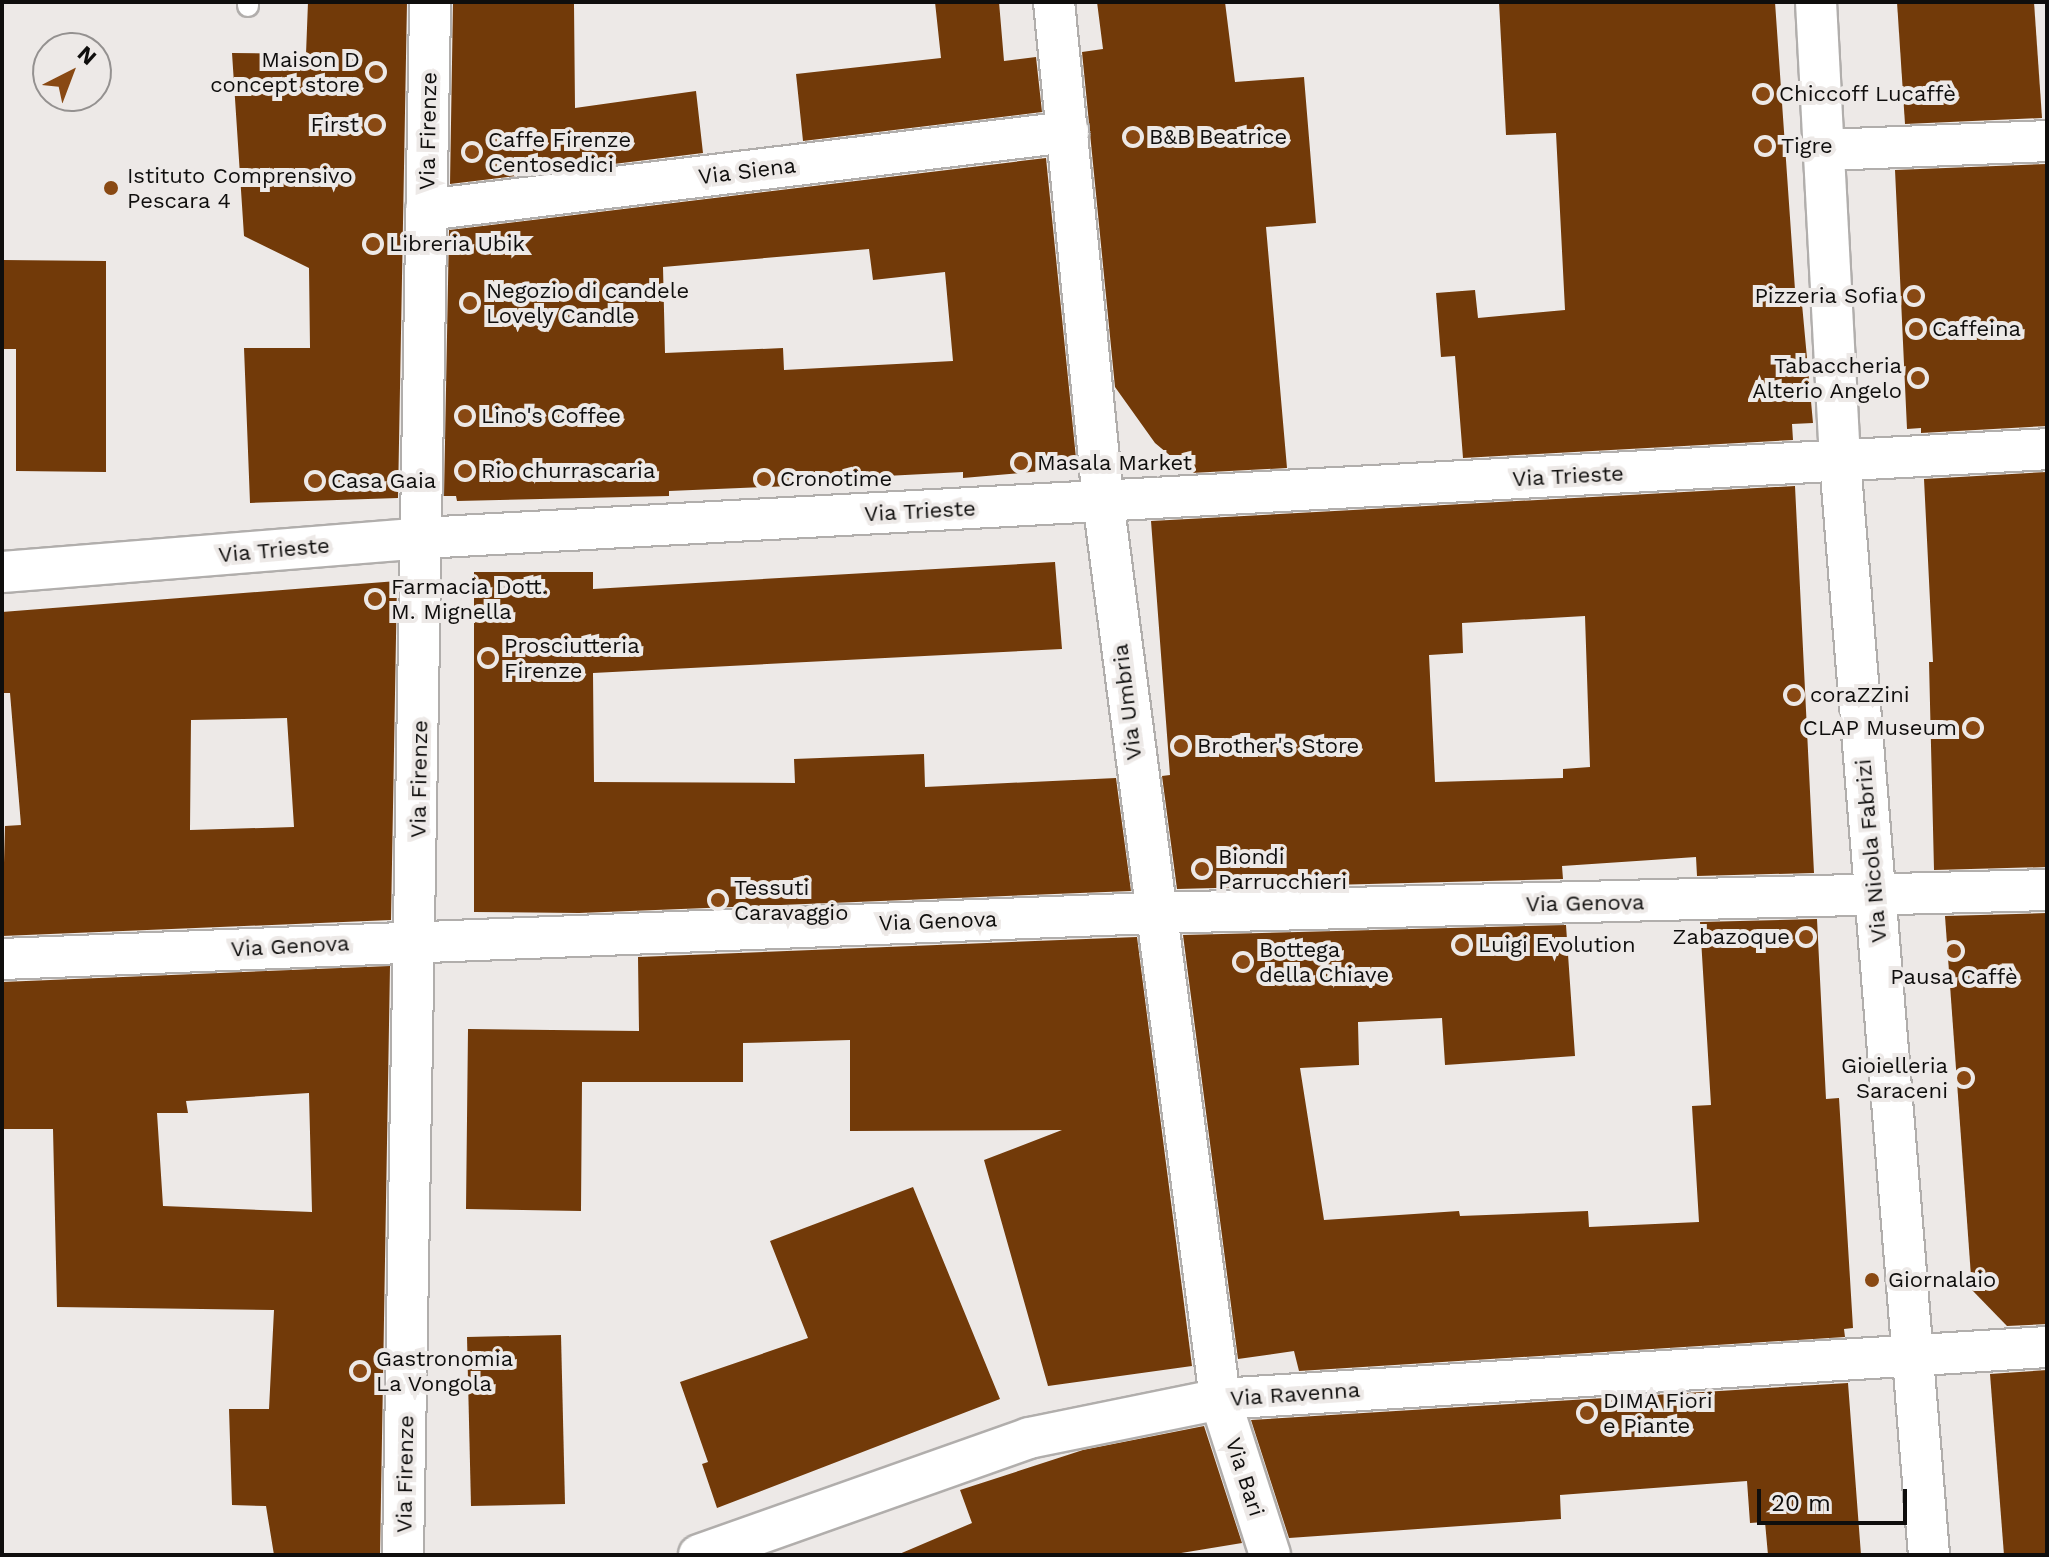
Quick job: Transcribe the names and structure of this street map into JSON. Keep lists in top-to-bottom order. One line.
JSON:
{"streets":{"street":["Via Firenze","Via Siena","Via Trieste","Via Umbria","Via Nicola Fabrizi","Via Genova","Via Ravenna","Via Bari"]},"crossings":[["Via Firenze","Via Siena"],["Via Firenze","Via Trieste"],["Via Firenze","Via Genova"],["Via Siena","Via Umbria"],["Via Trieste","Via Umbria"],["Via Trieste","Via Nicola Fabrizi"],["Via Umbria","Via Genova"],["Via Umbria","Via Ravenna"],["Via Umbria","Via Bari"],["Via Nicola Fabrizi","Via Genova"],["Via Nicola Fabrizi","Via Ravenna"],["Via Ravenna","Via Bari"]],"places":["Maison D concept store","Chiccoff Lucaffè","First","B&B Beatrice","Tigre","Caffe Firenze Centosedici","Istituto Comprensivo Pescara 4","Libreria Ubik","Pizzeria Sofia","Negozio di candele Lovely Candle","Caffeina","Tabaccheria Alterio Angelo","Lino's Coffee","Masala Market","Rio churrascaria","Cronotime","Casa Gaia","Farmacia Dott. M. Mignella","Prosciutteria Firenze","coraZZini","CLAP Museum","Brother's Store","Biondi Parrucchieri","Tessuti Caravaggio","Zabazoque","Luigi Evolution","Pausa Caffè","Bottega della Chiave","Gioielleria Saraceni","Giornalaio","Gastronomia La Vongola","DIMA Fiori e Piante"],"scale_bar":"20 m","north":"top right"}
